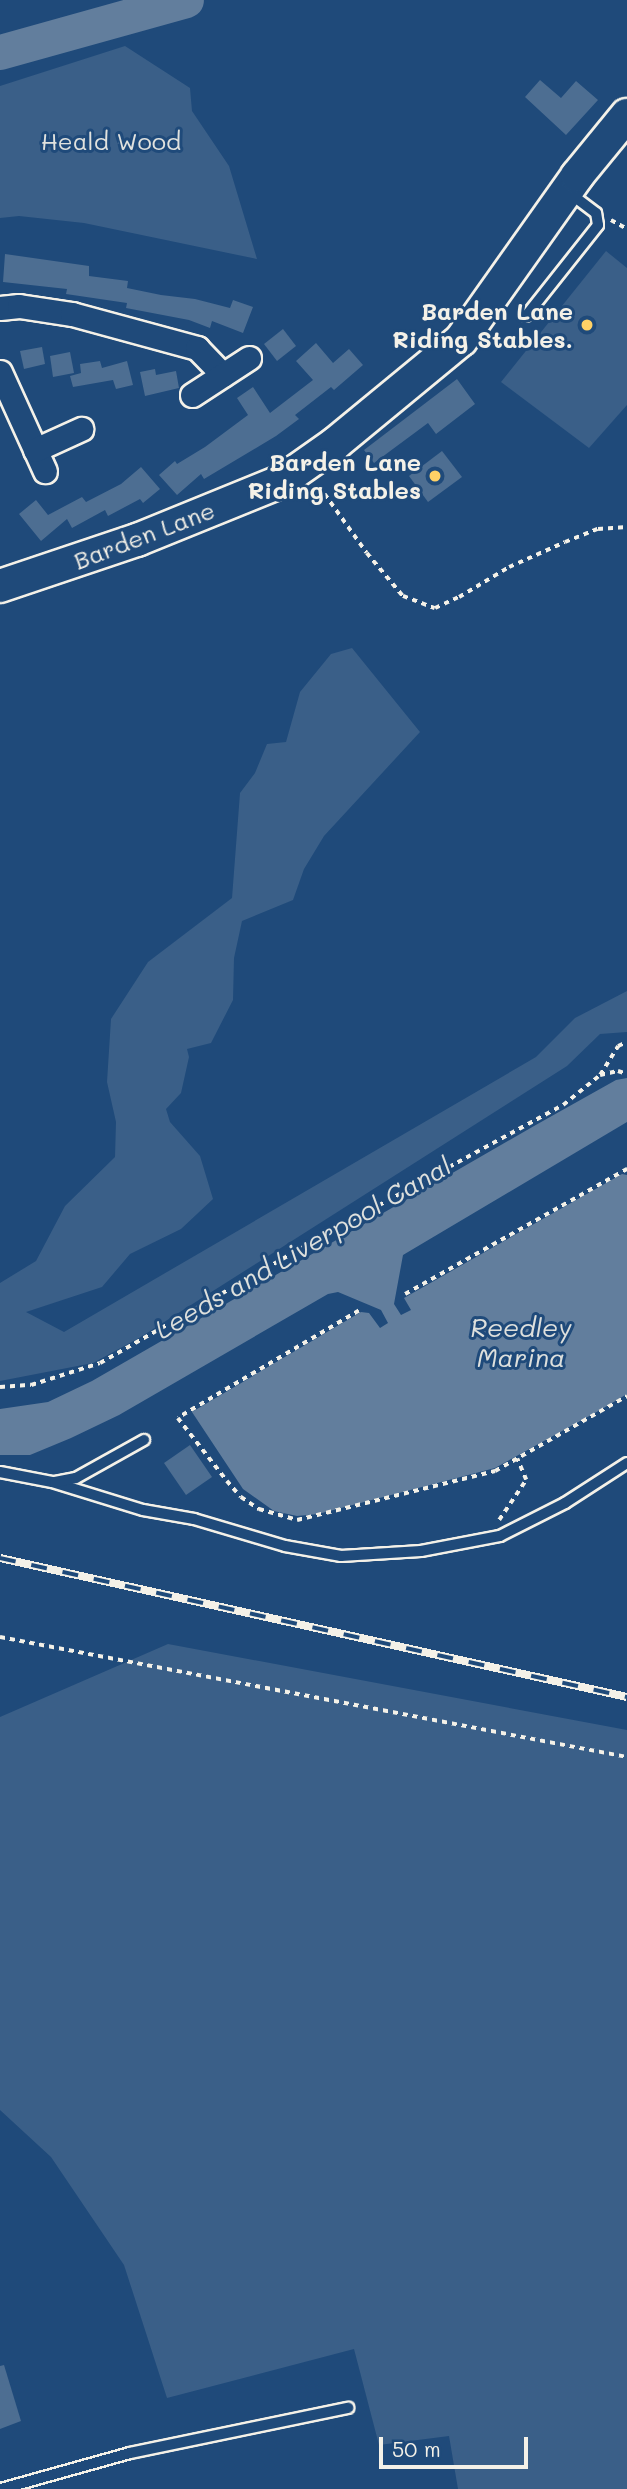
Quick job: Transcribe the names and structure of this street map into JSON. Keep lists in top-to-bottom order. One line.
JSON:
{"streets":{"street":["Barden Lane"]},"water":["Leeds and Liverpool Canal","Reedley Marina"],"parks":["Heald Wood"],"places":["Barden Lane Riding Stables.","Barden Lane Riding Stables"],"scale_bar":"50 m"}
